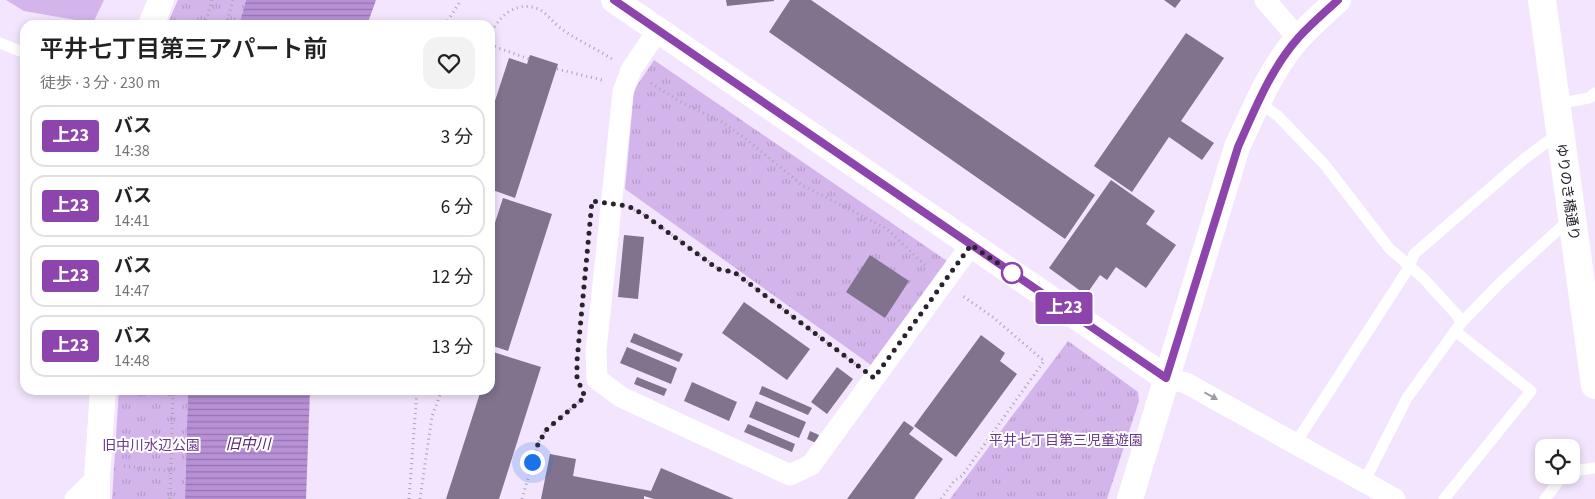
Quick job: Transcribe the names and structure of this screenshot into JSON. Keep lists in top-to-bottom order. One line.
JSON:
{"streets":{"main road":["ゆりのき橋通り"]},"water":["旧中川"],"parks":["平井七丁目第三児童遊園","旧中川水辺公園"],"lines":["bus line 上23"],"page":{"on_map":"上23","heading":["平井七丁目第三アパート前","徒歩 · 3 分 · 230 m"],"list":[{"mark":"上23","name":"バス","note":"14:38","value":"3 分"},{"mark":"上23","name":"バス","note":"14:41","value":"6 分"},{"mark":"上23","name":"バス","note":"14:47","value":"12 分"},{"mark":"上23","name":"バス","note":"14:48","value":"13 分"}]}}
